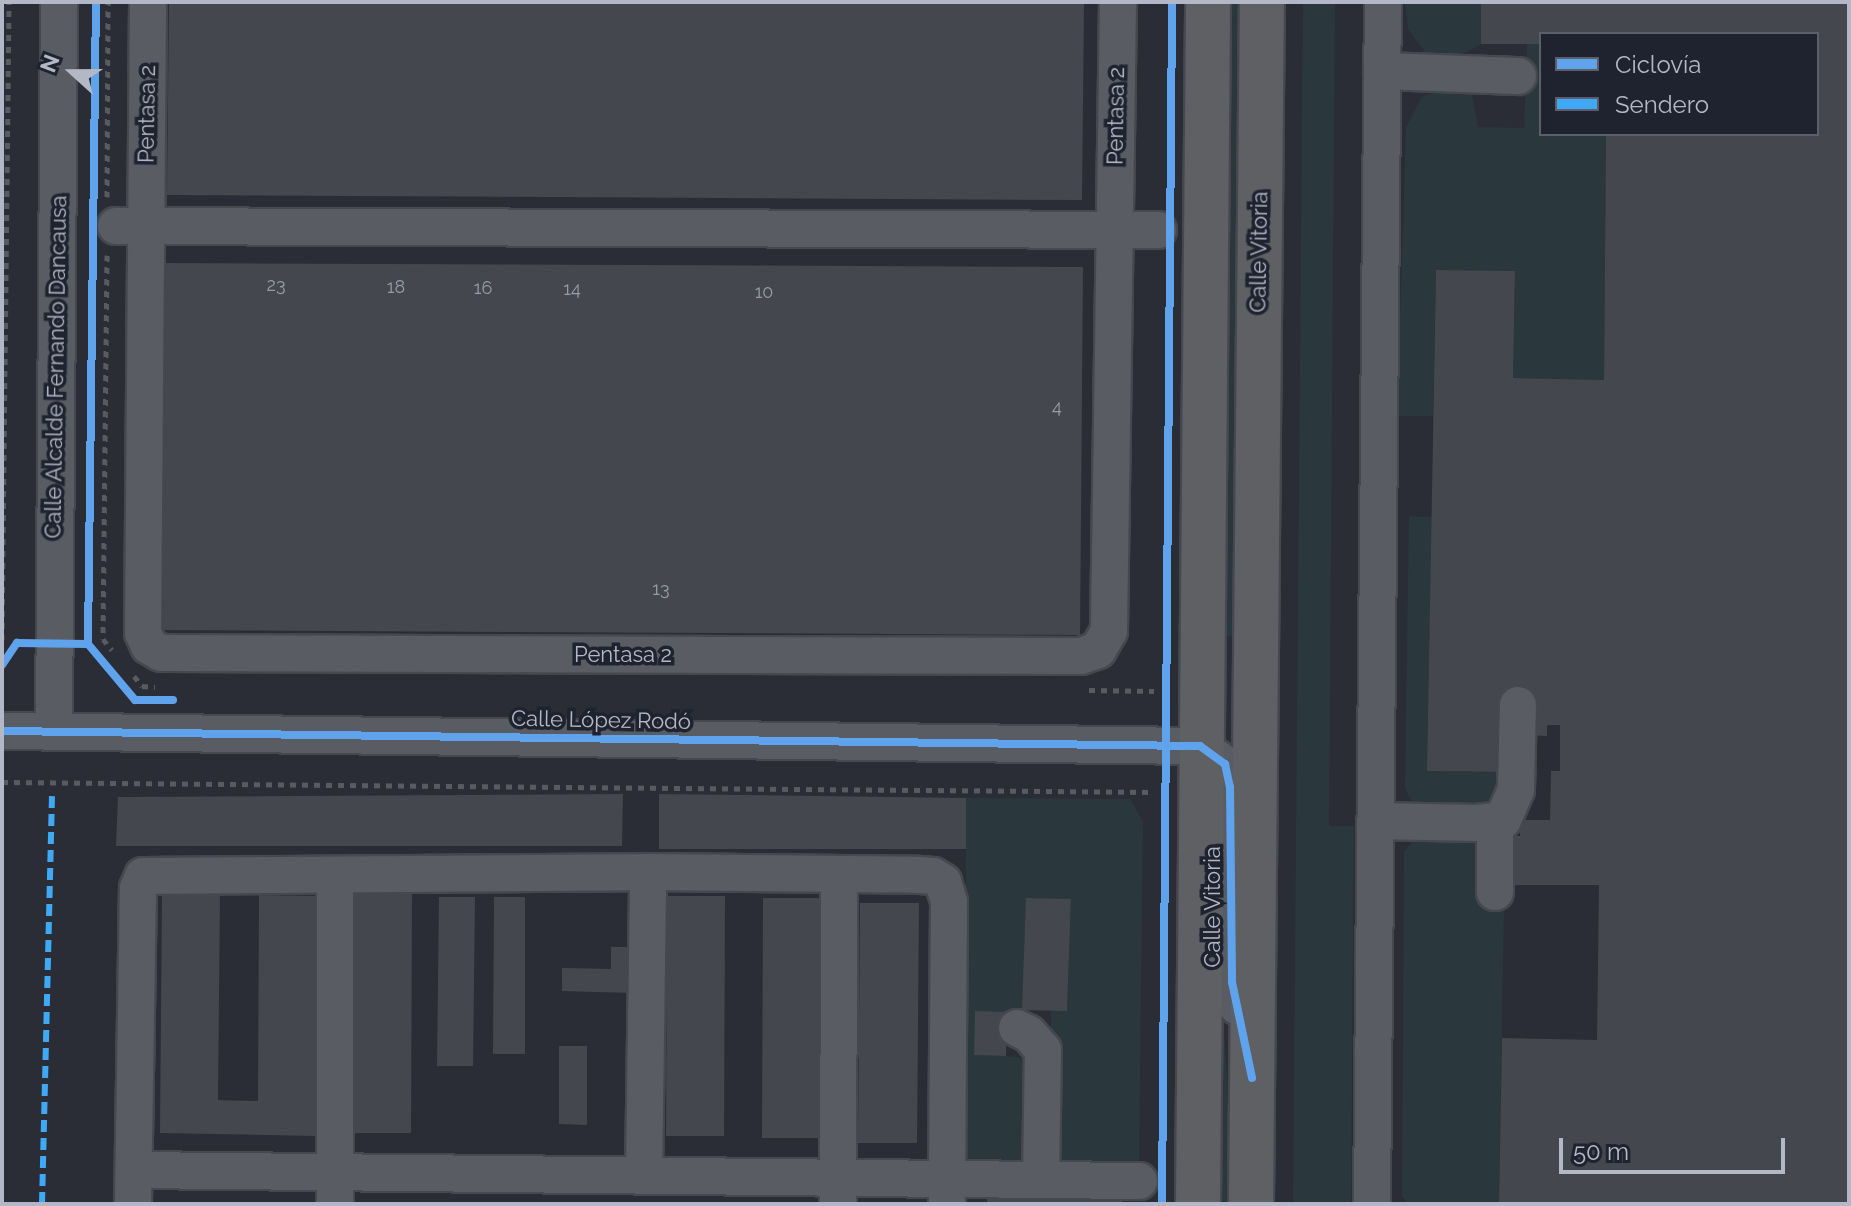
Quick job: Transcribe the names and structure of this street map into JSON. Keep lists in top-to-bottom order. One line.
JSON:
{"streets":{"highway":["Calle Vitoria"],"street":["Pentasa 2","Calle Alcalde Fernando Dancausa","Calle López Rodó"]},"crossings":[["Calle Vitoria","Calle López Rodó"],["Calle Alcalde Fernando Dancausa","Calle López Rodó"]],"house_numbers":["23","18","16","14","10","4","13"],"legend":["Ciclovía","Sendero"],"scale_bar":"50 m","north":"left"}
